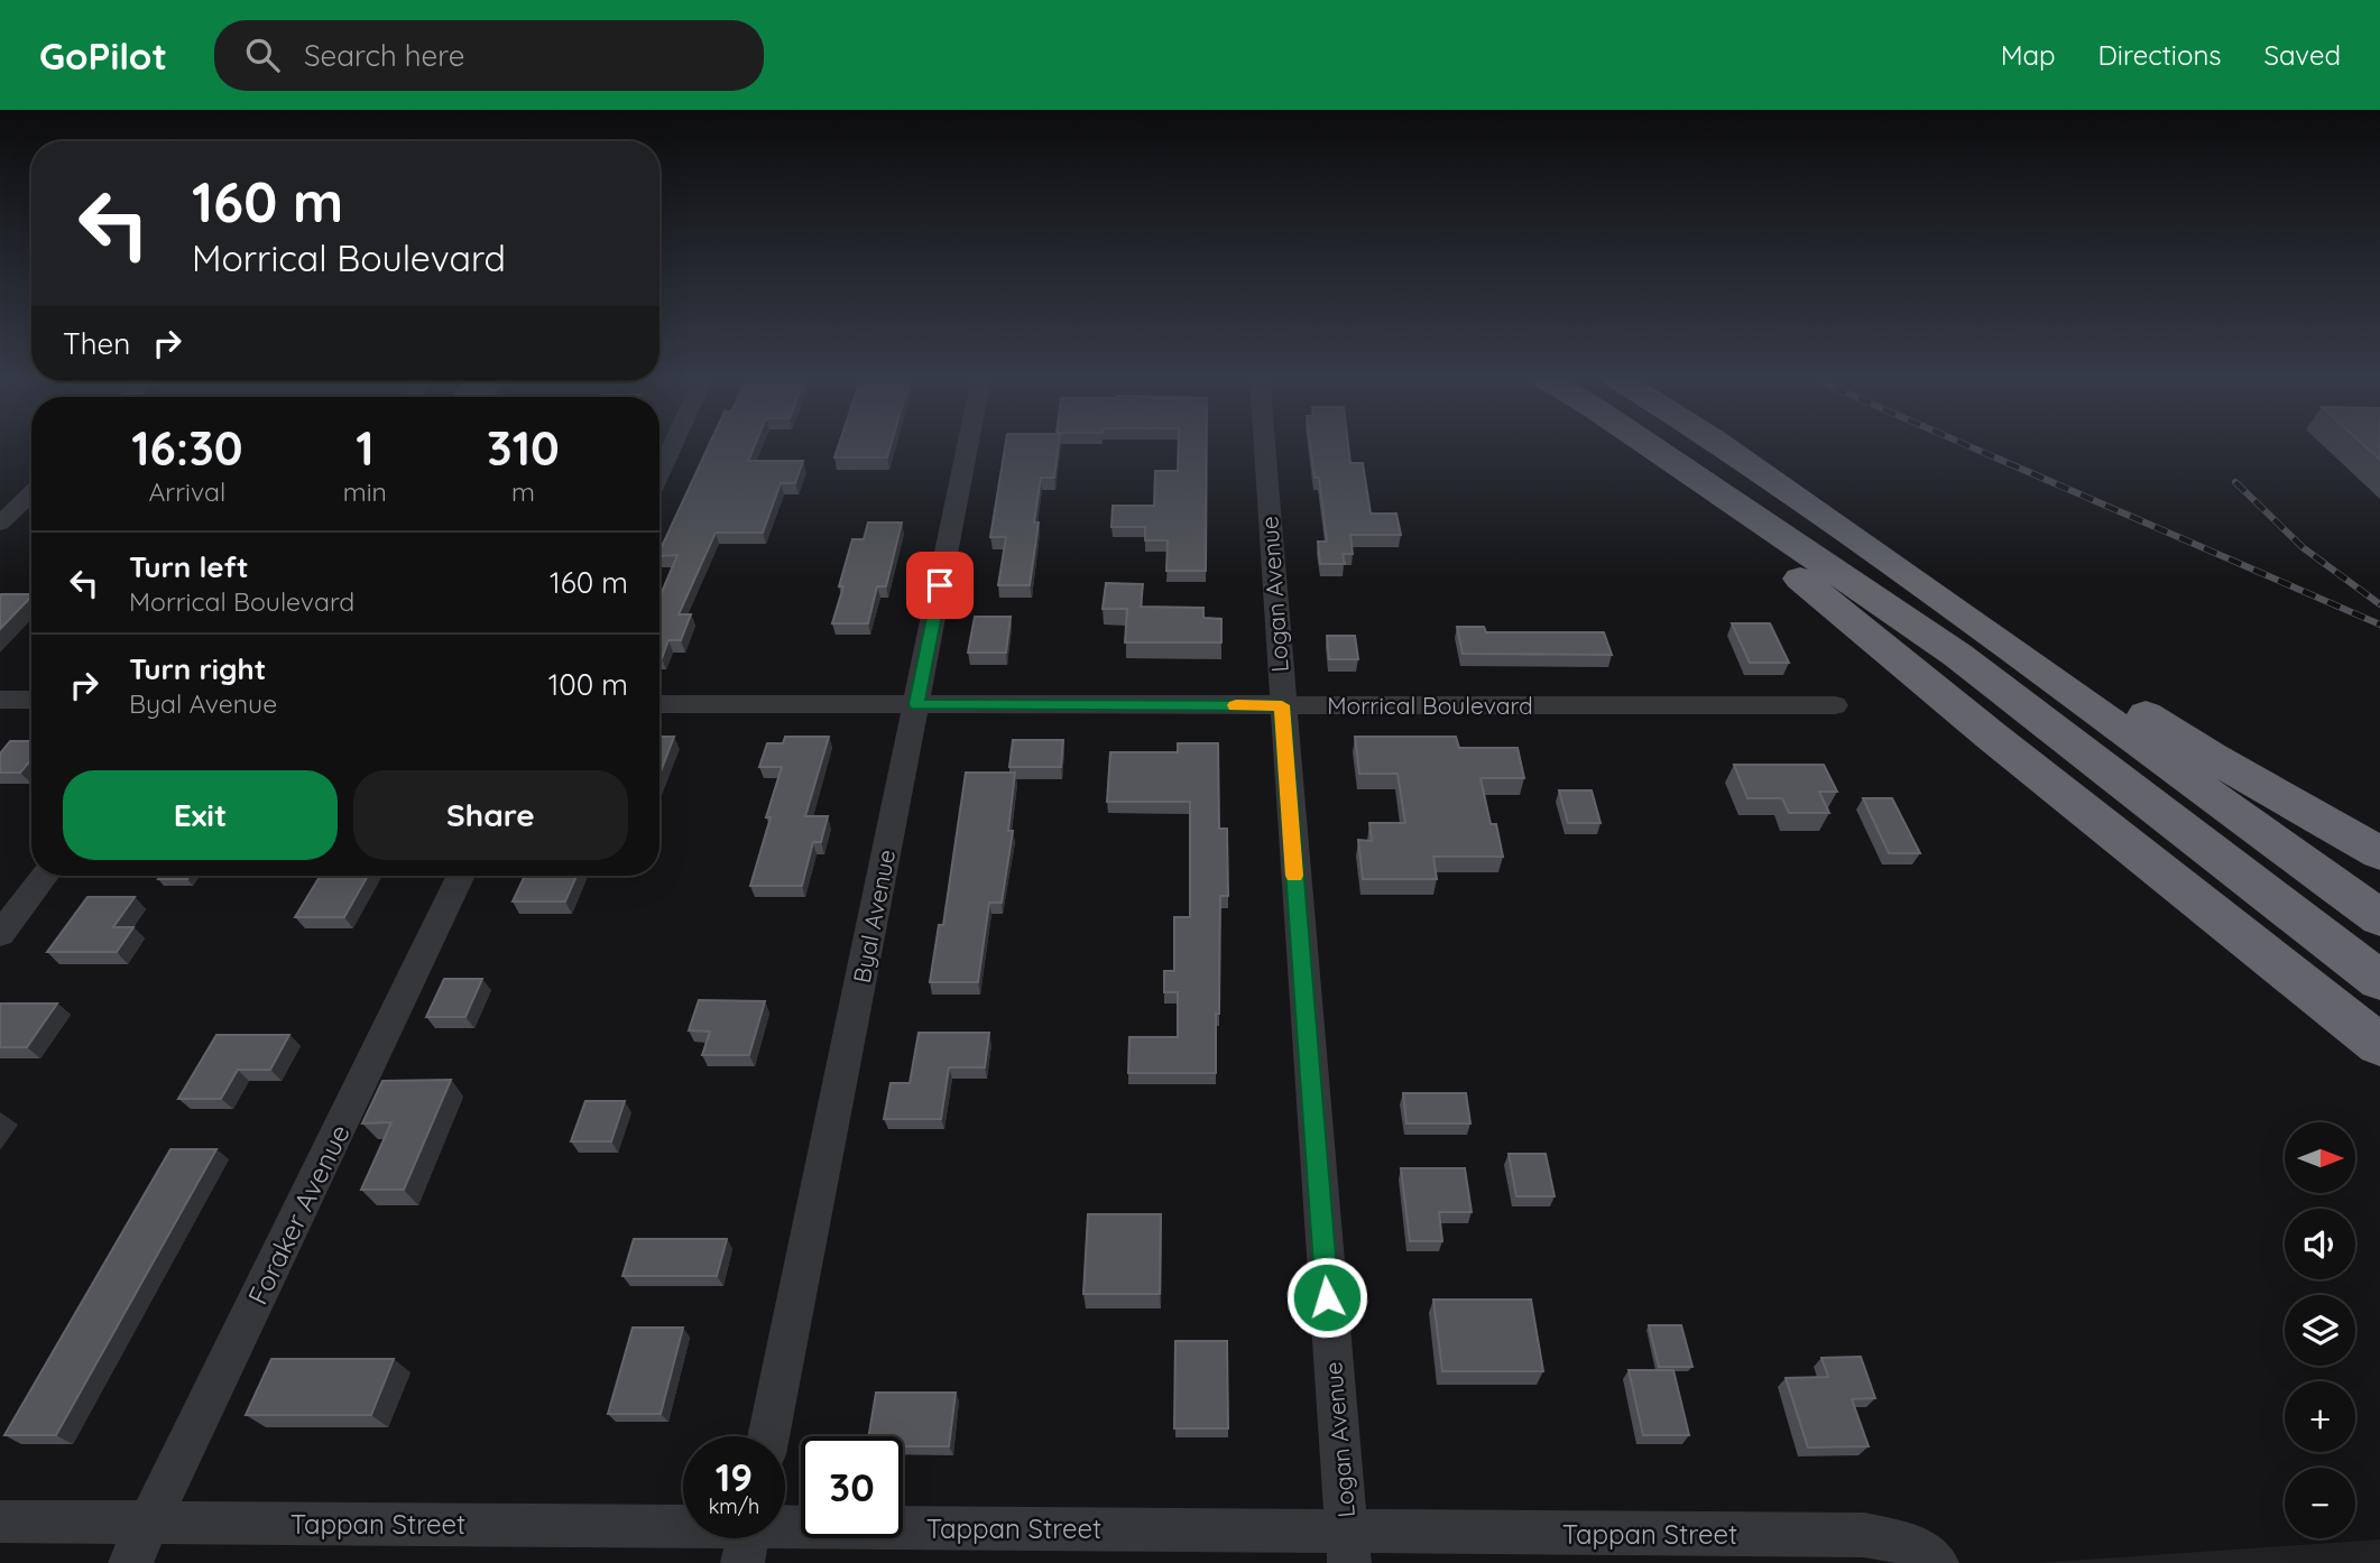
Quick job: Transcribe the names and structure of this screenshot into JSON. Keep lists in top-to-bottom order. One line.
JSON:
{"streets":{"street":["Logan Avenue","Morrical Boulevard","Byal Avenue","Foraker Avenue","Tappan Street"]},"crossings":[["Logan Avenue","Morrical Boulevard"],["Logan Avenue","Tappan Street"],["Morrical Boulevard","Byal Avenue"],["Foraker Avenue","Tappan Street"]],"north":"right","page":{"header":"GoPilot","search":"Search here","nav":["Map","Directions","Saved"],"turn":["160 m","Morrical Boulevard"],"then":"Then","eta":["16:30","Arrival","1","min","310","m"],"list":[{"name":"Turn left","note":"Morrical Boulevard","value":"160 m"},{"name":"Turn right","note":"Byal Avenue","value":"100 m"}],"buttons":["Exit","Share"],"map_buttons":["+","−"],"speed":"19 km/h","limit":"30"}}
